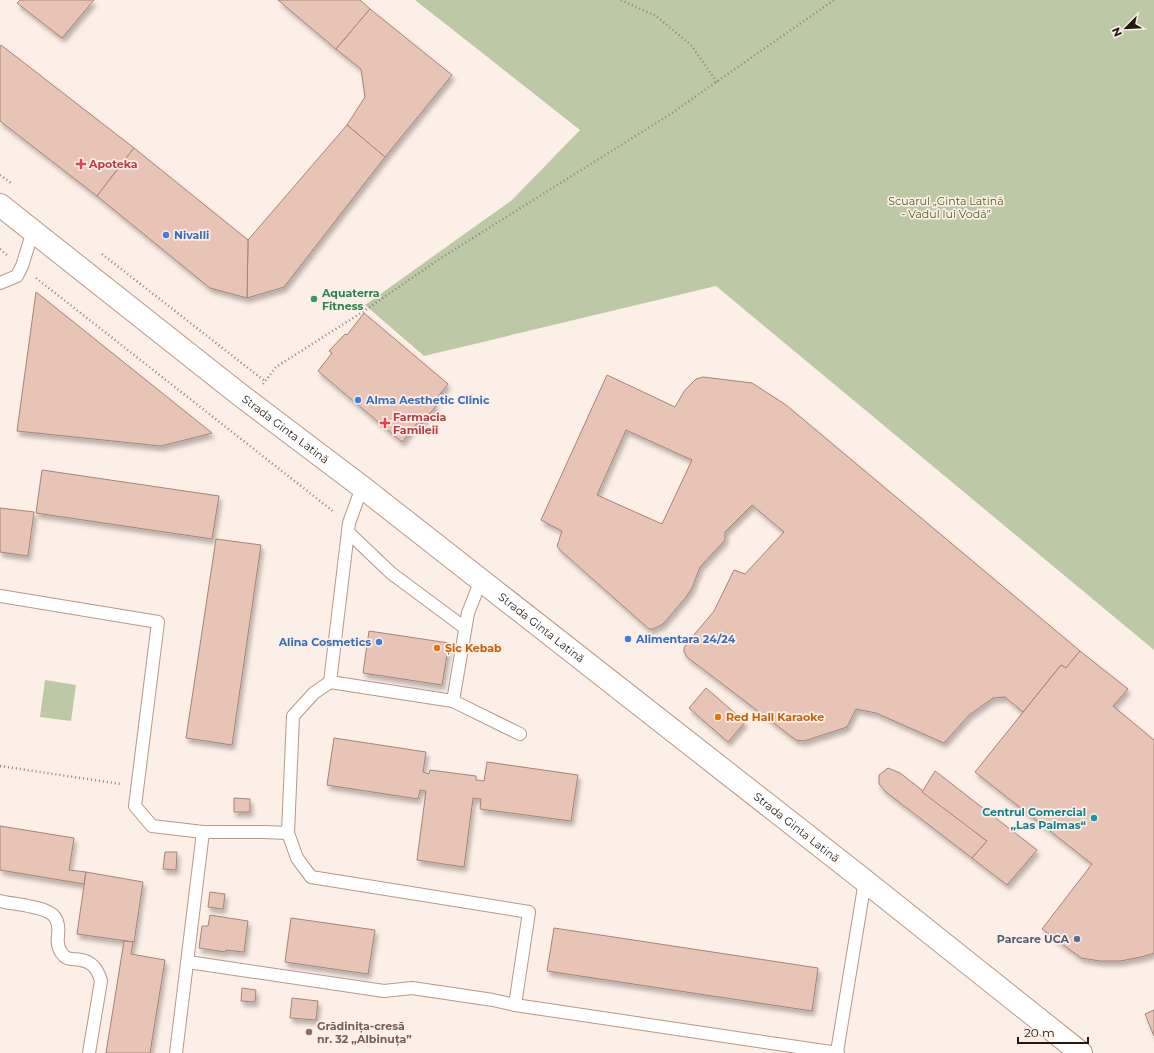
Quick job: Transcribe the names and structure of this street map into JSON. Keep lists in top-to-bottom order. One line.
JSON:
{"streets":{"street":["Strada Ginta Latină"]},"parks":["Scuarul „Ginta Latină - Vadul lui Vodă”"],"places":{"health":["Apoteka","Farmacia Famileii"],"other":["Nivalli","Aquaterra Fitness","Alma Aesthetic Clinic","Alimentara 24/24","Alina Cosmetics","Șic Kebab","Red Hall Karaoke","Centrul Comercial „Las Palmas“","Parcare UCA","Grădinița-cresă nr. 32 „Albinuța”"]},"scale_bar":"20 m","north":"bottom left"}
